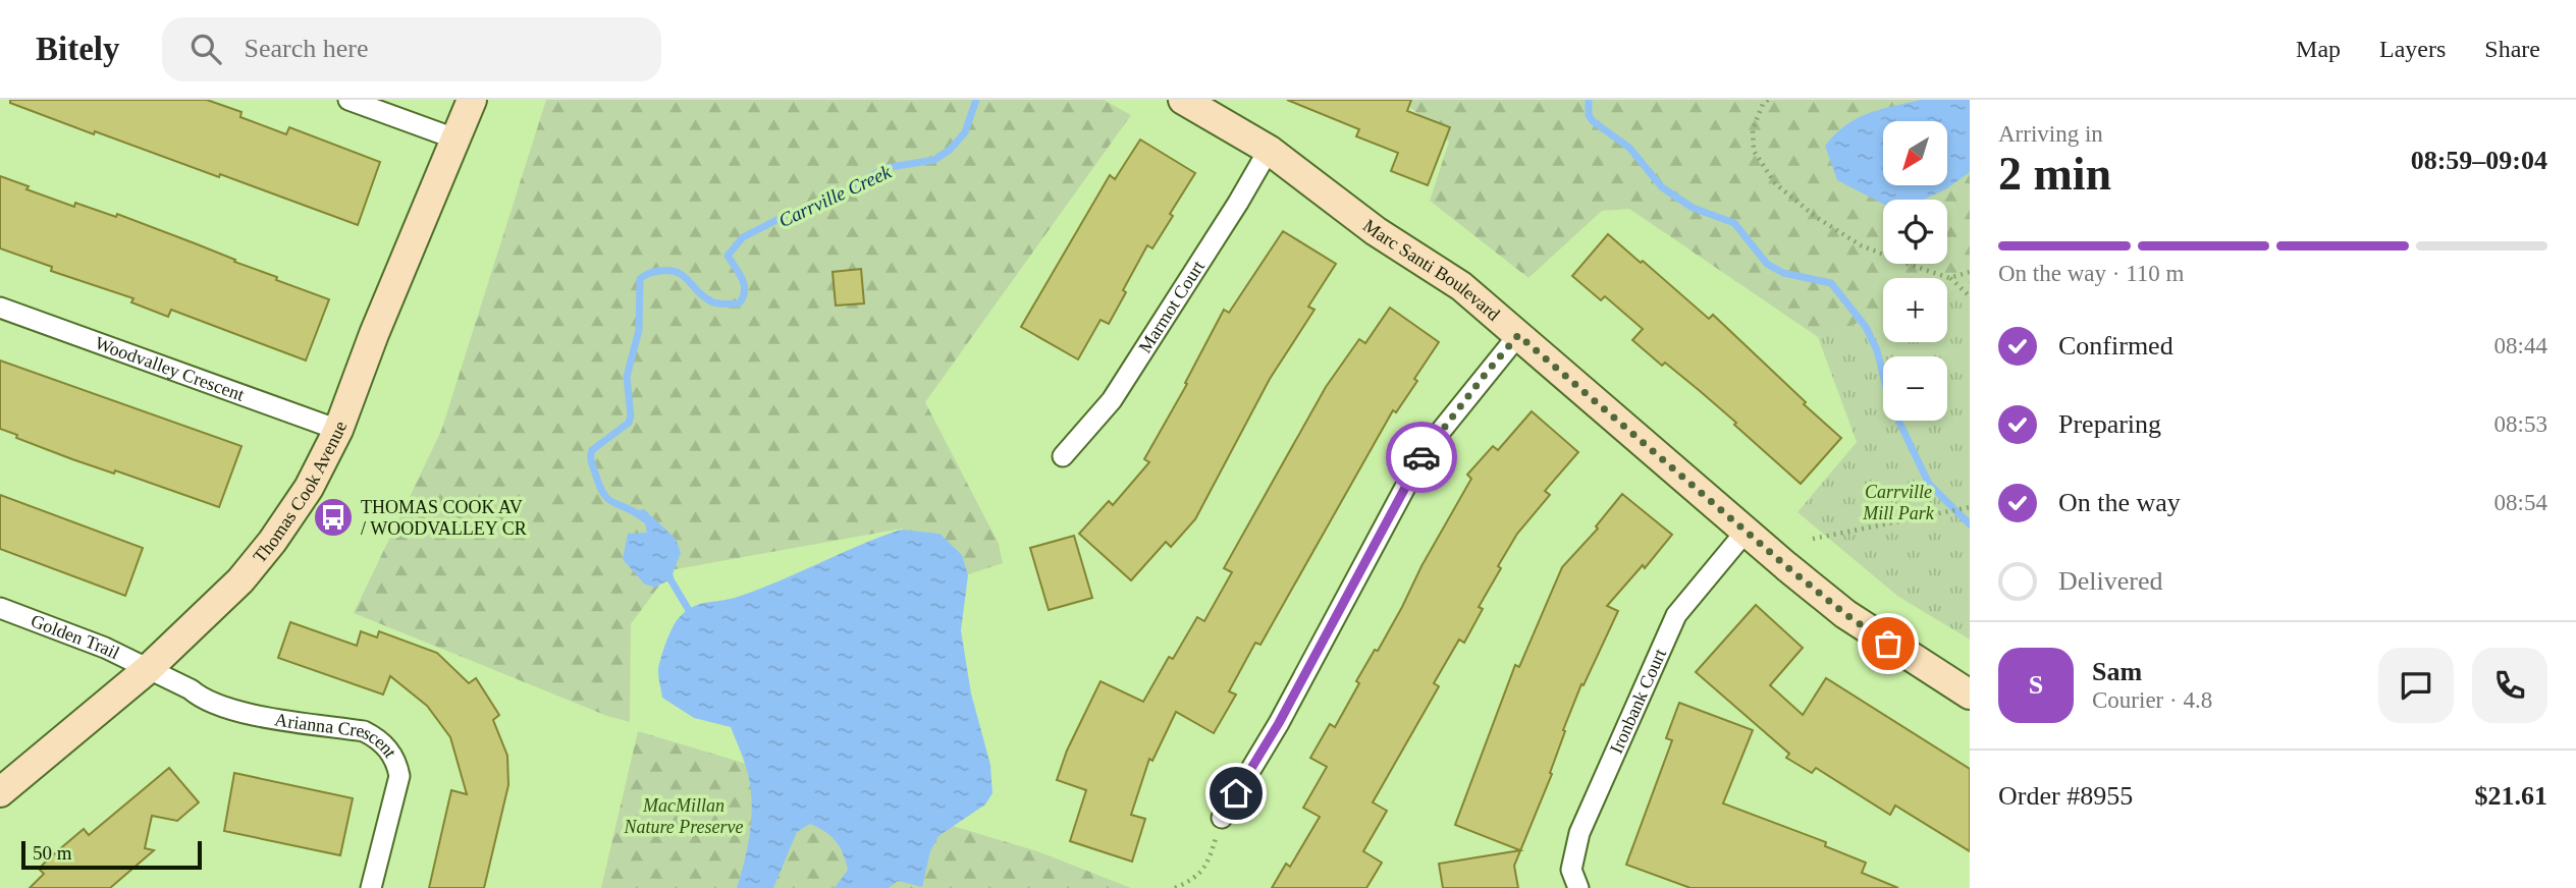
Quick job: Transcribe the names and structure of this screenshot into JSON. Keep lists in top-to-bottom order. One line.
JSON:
{"streets":{"street":["Marc Santi Boulevard","Marmot Court","Woodvalley Crescent","Thomas Cook Avenue","Golden Trail","Ironbank Court","Arianna Crescent"]},"crossings":[["Marc Santi Boulevard","Marmot Court"],["Marc Santi Boulevard","Ironbank Court"],["Woodvalley Crescent","Thomas Cook Avenue"],["Thomas Cook Avenue","Golden Trail"],["Thomas Cook Avenue","Arianna Crescent"],["Golden Trail","Arianna Crescent"]],"water":["Carrville Creek"],"parks":["Carrville Mill Park","MacMillan Nature Preserve"],"places":{"bus stop":["THOMAS COOK AV / WOODVALLEY CR"]},"scale_bar":"50 m","north":"bottom left","page":{"header":"Bitely","search":"Search here","nav":["Map","Layers","Share"],"heading":["2 min","Arriving in","08:59–09:04"],"panel":["Sam","Courier · 4.8","Order #8955","$21.61"],"map_buttons":["+","−"],"bar":"On the way · 110 m","list":[["Confirmed","08:44"],["Preparing","08:53"],["On the way","08:54"],"Delivered"],"round":"S","scale":"50 m"}}
